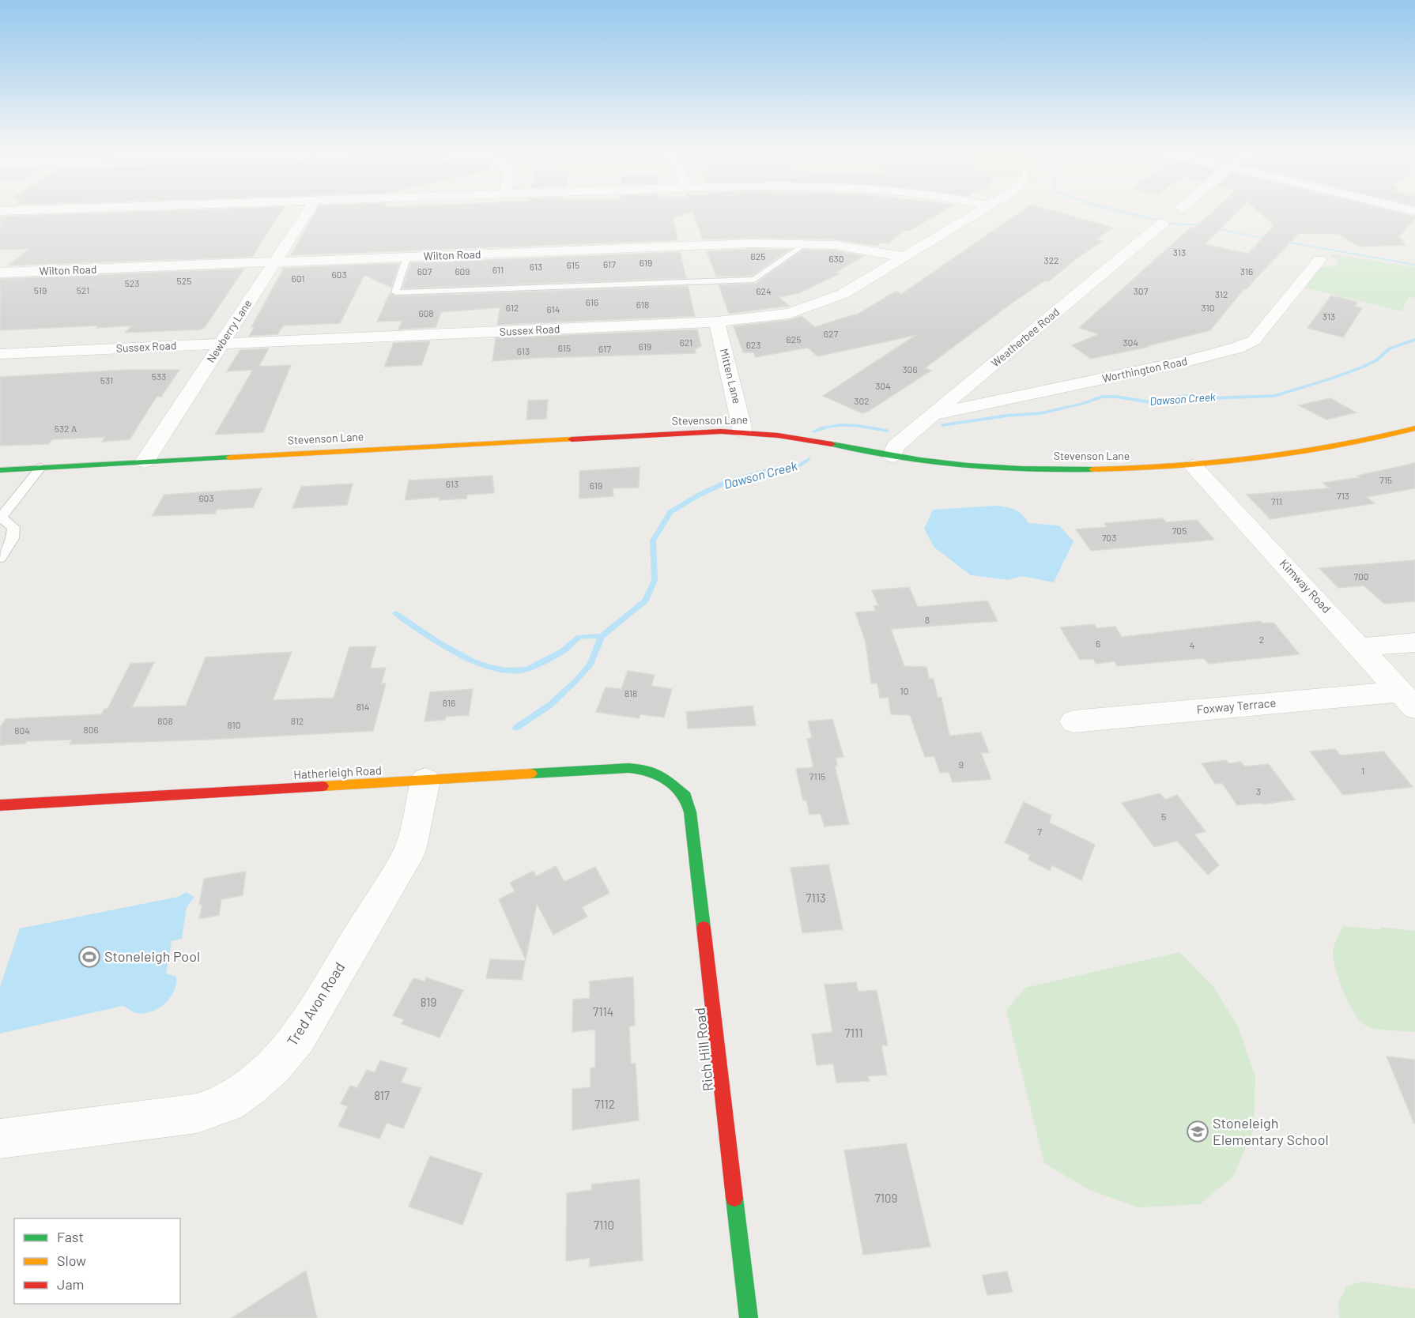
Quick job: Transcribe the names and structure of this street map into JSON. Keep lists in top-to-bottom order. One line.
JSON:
{"streets":{"street":["Wilton Road","Sussex Road","Newberry Lane","Weatherbee Road","Worthington Road","Mitten Lane","Stevenson Lane","Kimway Road","Foxway Terrace","Hatherleigh Road","Tred Avon Road","Rich Hill Road"]},"crossings":[["Wilton Road","Sussex Road"],["Wilton Road","Newberry Lane"],["Sussex Road","Newberry Lane"],["Sussex Road","Mitten Lane"],["Newberry Lane","Stevenson Lane"],["Weatherbee Road","Worthington Road"],["Weatherbee Road","Stevenson Lane"],["Mitten Lane","Stevenson Lane"],["Stevenson Lane","Kimway Road"],["Kimway Road","Foxway Terrace"],["Hatherleigh Road","Tred Avon Road"],["Hatherleigh Road","Rich Hill Road"]],"water":["Dawson Creek"],"places":{"sports":["Stoneleigh Pool"],"school or university":["Stoneleigh Elementary School"]},"house_numbers":["313","625","630","322","619","617","615","613","611","607","609","316","603","601","525","523","519","521","624","307","312","616","618","612","310","614","608","313","627","625","621","304","623","619","615","617","613","306","533","531","304","302","532 A","715","613","619","713","603","711","705","703","700","8","2","6","4","10","818","816","814","808","812","810","806","804","9","1","7115","3","5","7","7113","819","7114","7111","817","7112","7109","7110"],"legend":["Fast","Slow","Jam"]}
